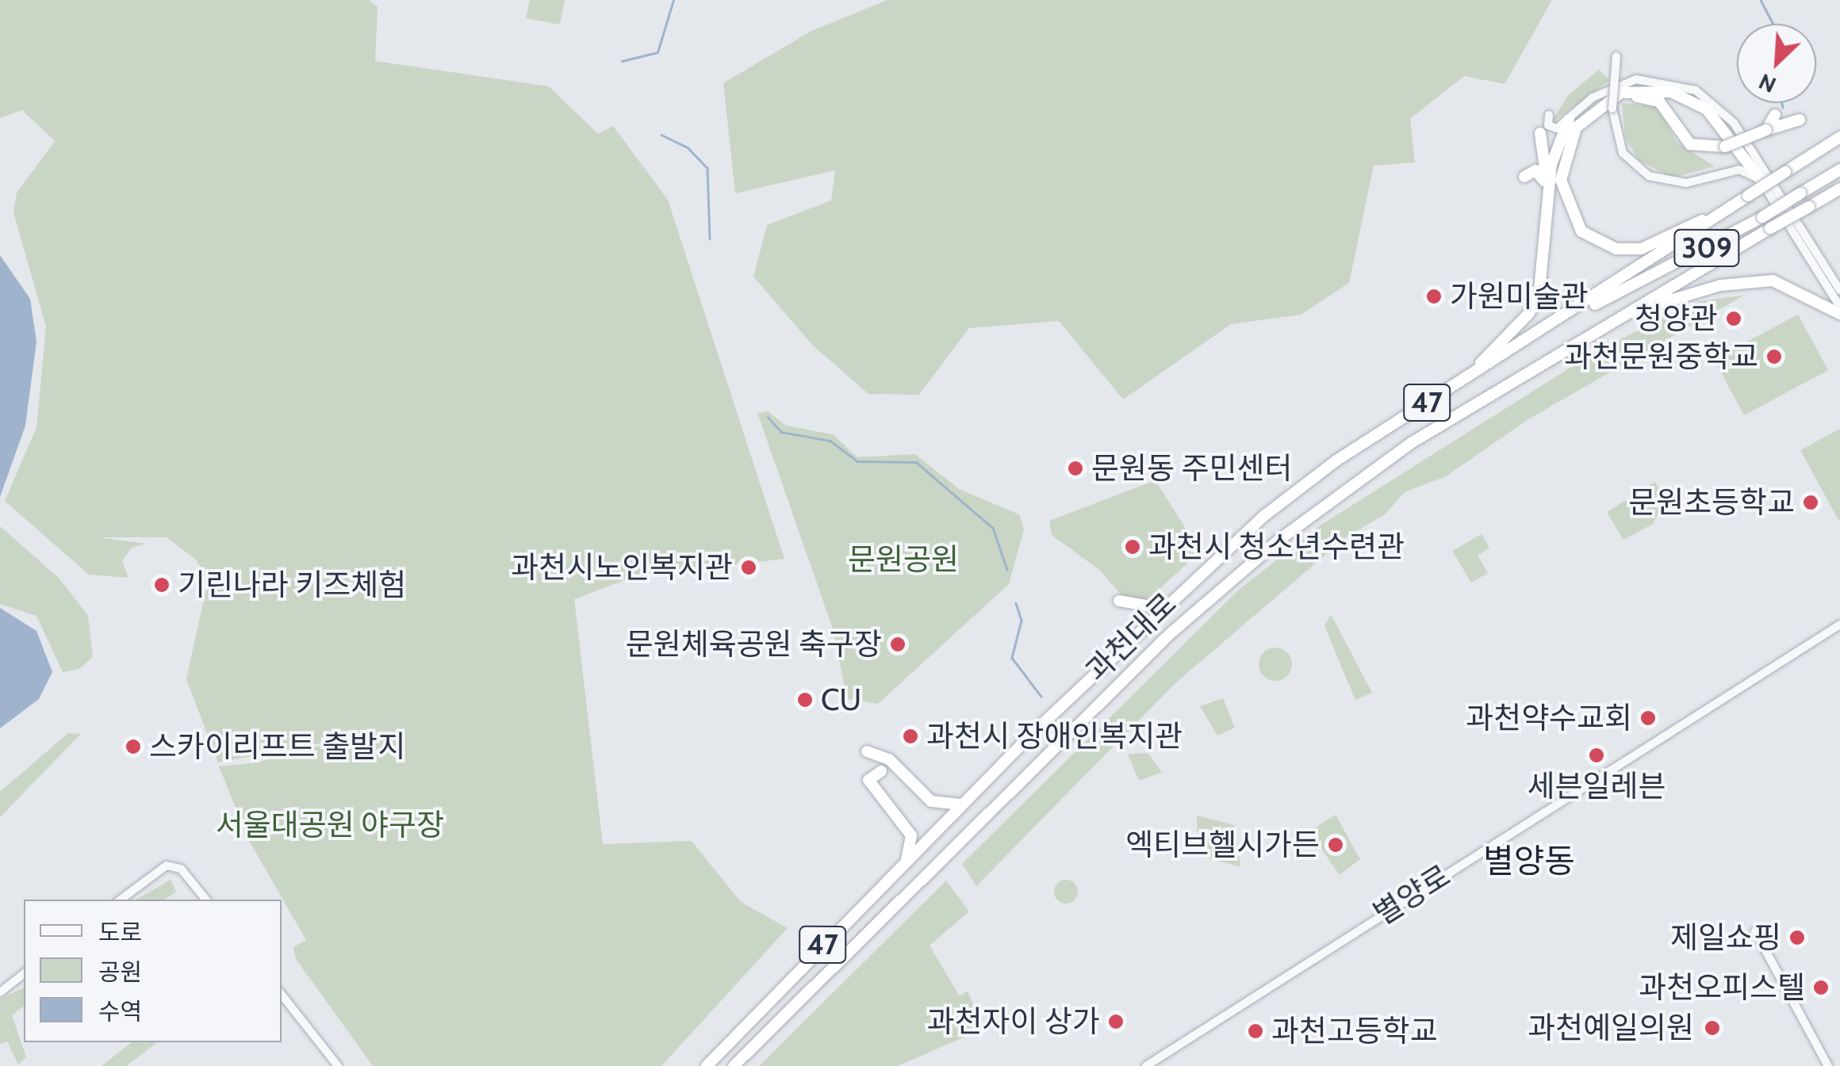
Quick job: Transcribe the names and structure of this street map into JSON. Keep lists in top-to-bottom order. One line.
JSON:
{"streets":{"highway":["309","47","과천대로"],"street":["별양로"]},"crossings":[["309","과천대로"],["47","과천대로"]],"districts":["별양동"],"parks":["문원공원","서울대공원 야구장"],"places":["가원미술관","청양관","과천문원중학교","문원동 주민센터","문원초등학교","과천시 청소년수련관","과천시노인복지관","기린나라 키즈체험","문원체육공원 축구장","CU","과천약수교회","과천시 장애인복지관","스카이리프트 출발지","세븐일레븐","엑티브헬시가든","제일쇼핑","과천오피스텔","과천자이 상가","과천예일의원","과천고등학교"],"legend":["도로","공원","수역"],"north":"bottom left"}
